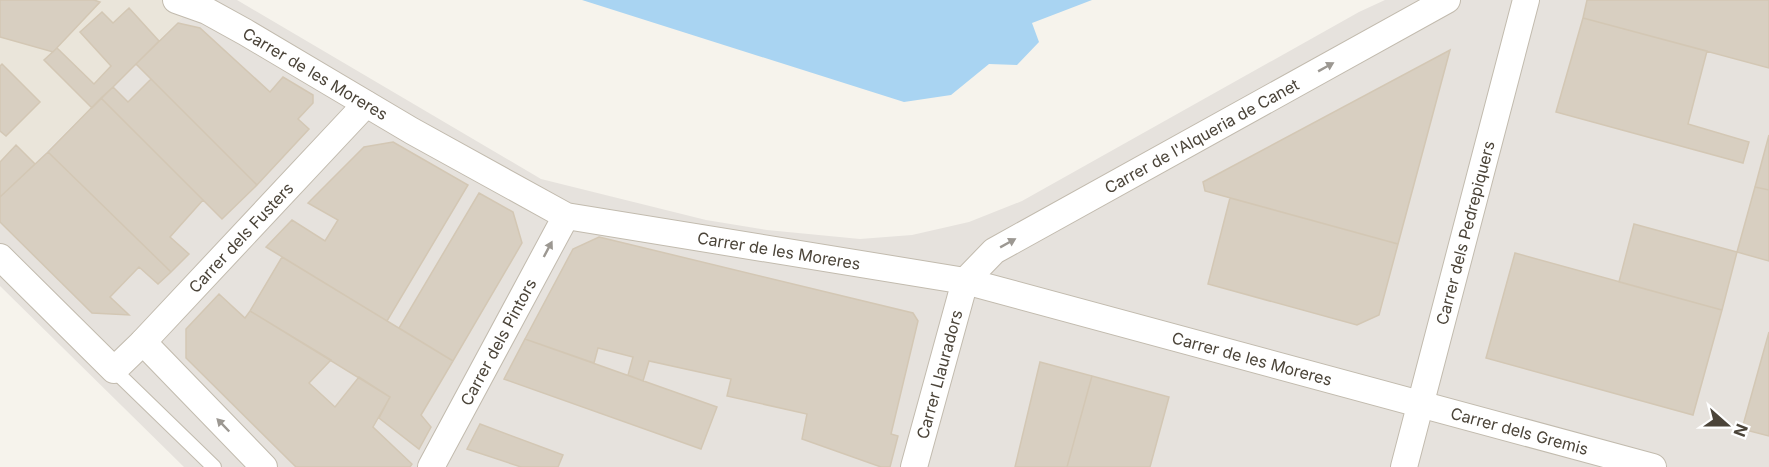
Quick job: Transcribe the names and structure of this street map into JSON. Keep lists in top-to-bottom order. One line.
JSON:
{"streets":{"street":["Carrer de les Moreres","Carrer de l'Alqueria de Canet","Carrer dels Pedrepiquers","Carrer dels Fusters","Carrer dels Pintors","Carrer Llauradors","Carrer dels Gremis"]},"crossings":[["Carrer de les Moreres","Carrer de l'Alqueria de Canet"],["Carrer de les Moreres","Carrer dels Pedrepiquers"],["Carrer de les Moreres","Carrer dels Fusters"],["Carrer de les Moreres","Carrer dels Pintors"],["Carrer de les Moreres","Carrer Llauradors"],["Carrer de les Moreres","Carrer dels Gremis"],["Carrer de l'Alqueria de Canet","Carrer Llauradors"],["Carrer dels Pedrepiquers","Carrer dels Gremis"]],"one_way":["Carrer de l'Alqueria de Canet","Carrer dels Pintors"],"north":"right"}
